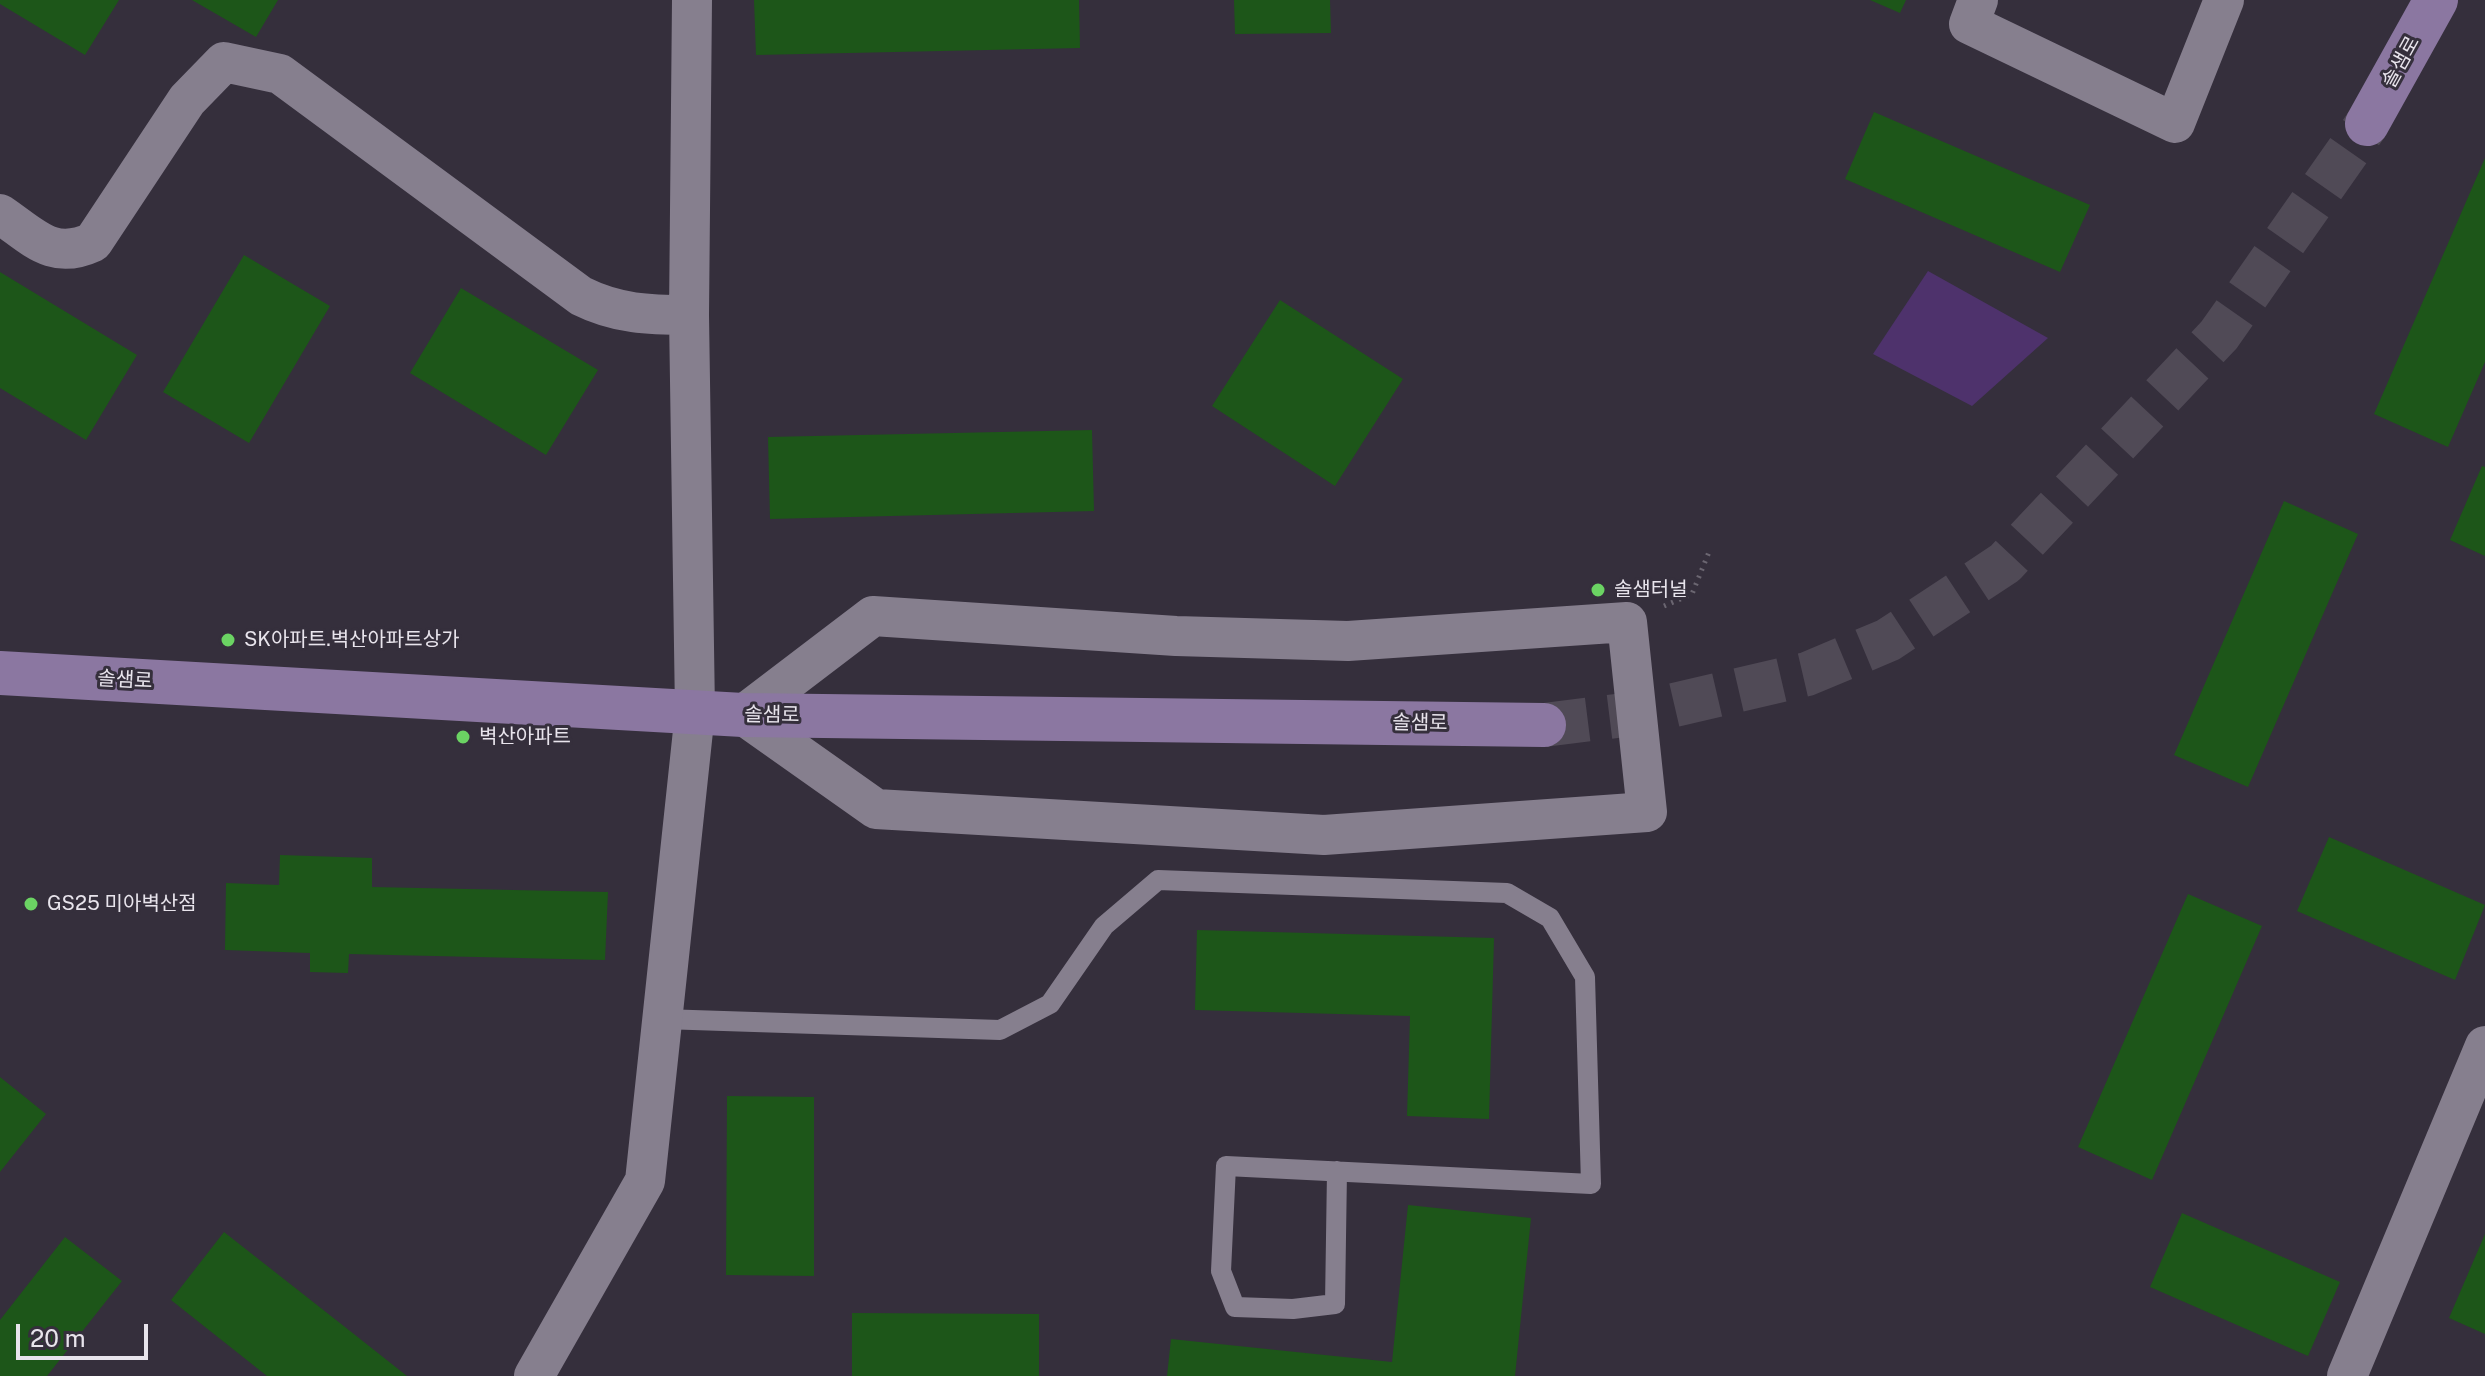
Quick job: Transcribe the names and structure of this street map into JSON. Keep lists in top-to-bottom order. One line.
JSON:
{"streets":{"main road":["솔샘로"]},"places":["솔샘터널","SK아파트.벽산아파트상가","벽산아파트","GS25 미아벽산점"],"scale_bar":"20 m"}
